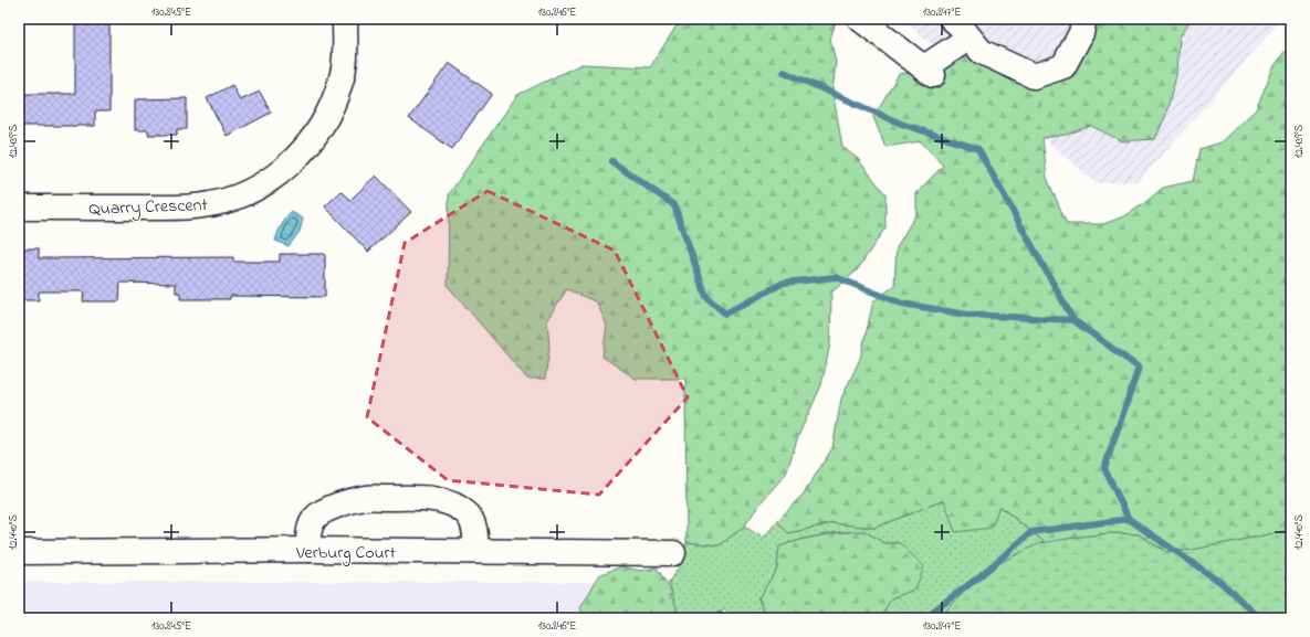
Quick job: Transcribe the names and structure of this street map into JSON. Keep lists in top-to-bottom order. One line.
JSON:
{"streets":{"street":["Quarry Crescent","Verburg Court"]},"coordinates":["130.845°E","130.846°E","130.847°E","12.439°S","12.440°S"]}
